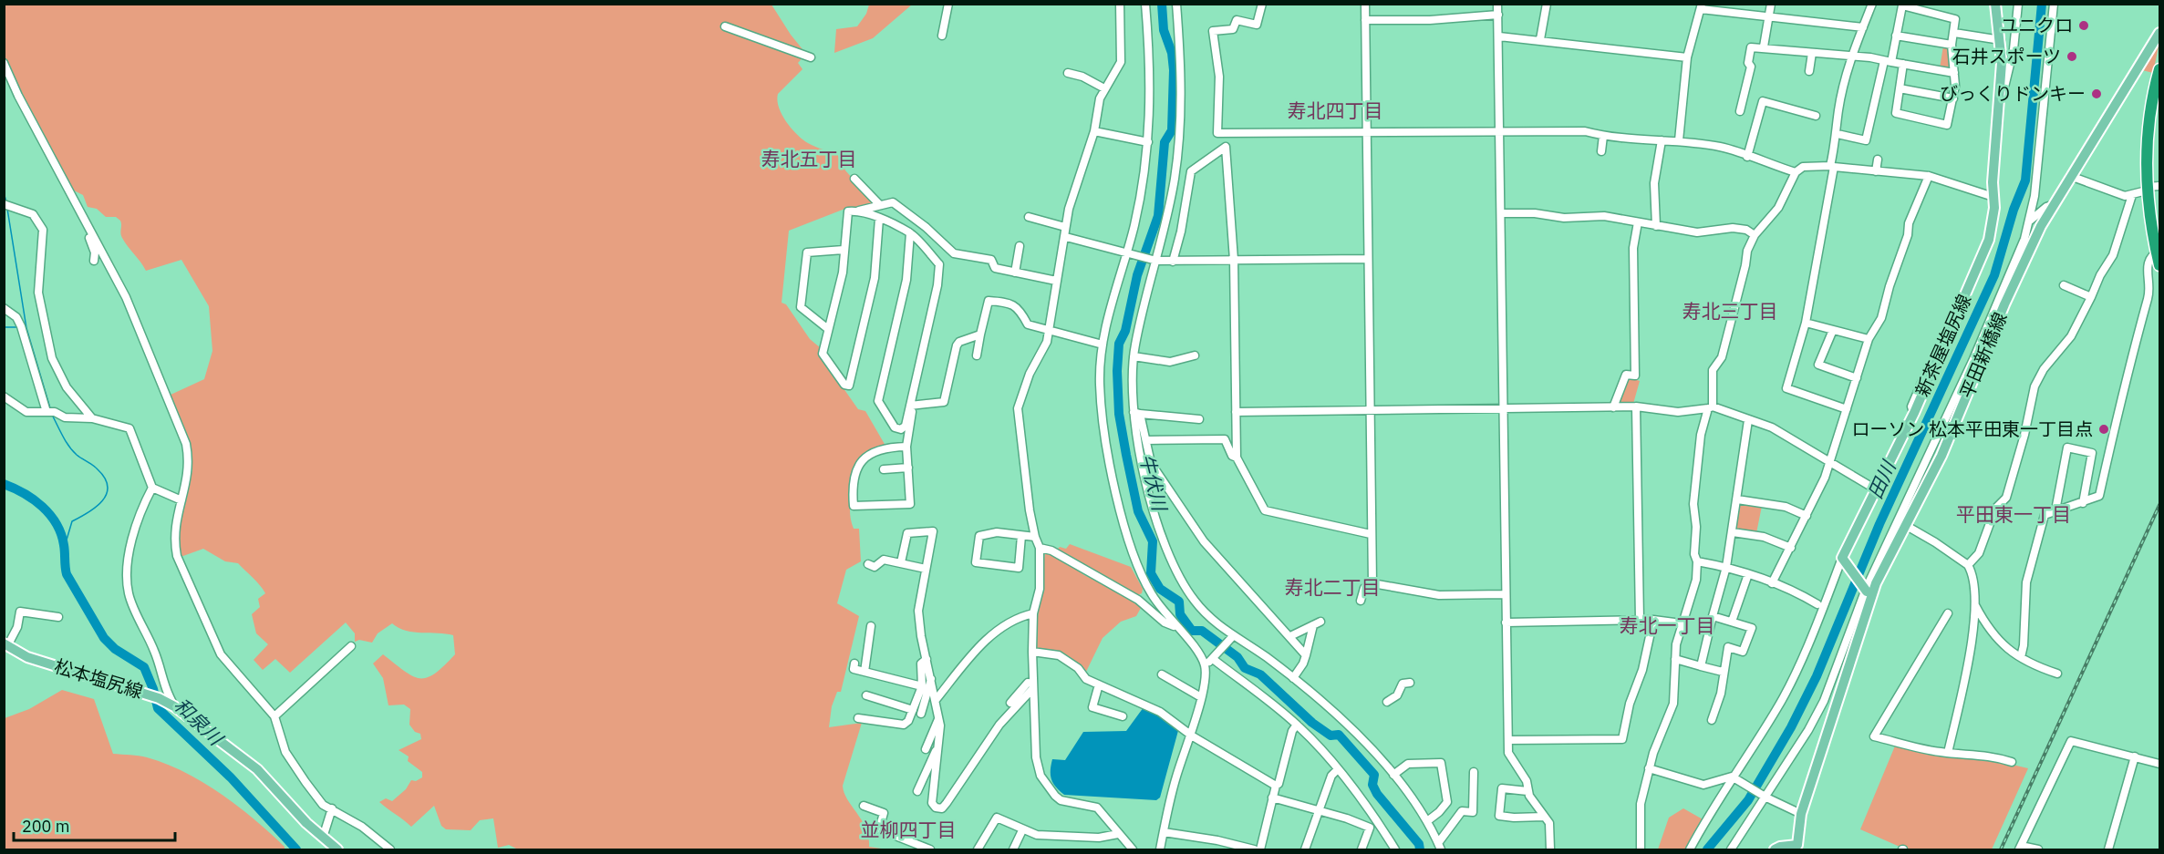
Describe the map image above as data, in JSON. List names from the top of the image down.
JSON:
{
  "streets": {
    "main road": ["新茶屋塩尻線", "平田新橋線", "松本塩尻線"]
  },
  "districts": [
    "寿北四丁目",
    "寿北五丁目",
    "寿北三丁目",
    "平田東一丁目",
    "寿北二丁目",
    "寿北一丁目",
    "並柳四丁目"
  ],
  "water": ["田川", "牛伏川", "和泉川"],
  "places": [
    "ユニクロ",
    "石井スポーツ",
    "びっくりドンキー",
    "ローソン 松本平田東一丁目点"
  ],
  "scale_bar": "200 m"
}
